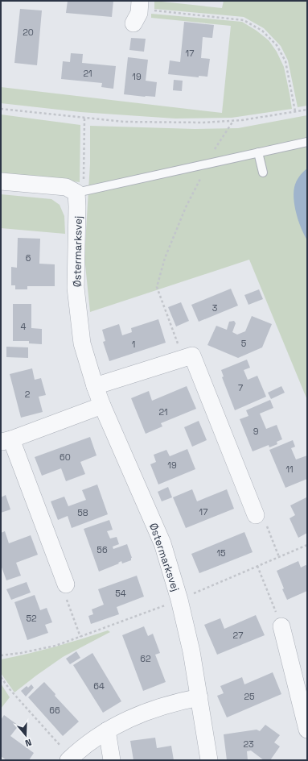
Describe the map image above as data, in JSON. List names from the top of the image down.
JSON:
{
  "streets": {
    "street": ["Østermarksvej"]
  },
  "house_numbers": [
    "20",
    "17",
    "21",
    "19",
    "6",
    "3",
    "4",
    "5",
    "1",
    "7",
    "2",
    "21",
    "9",
    "60",
    "19",
    "11",
    "17",
    "58",
    "56",
    "15",
    "54",
    "52",
    "27",
    "62",
    "64",
    "25",
    "66",
    "23"
  ],
  "north": "bottom"
}
